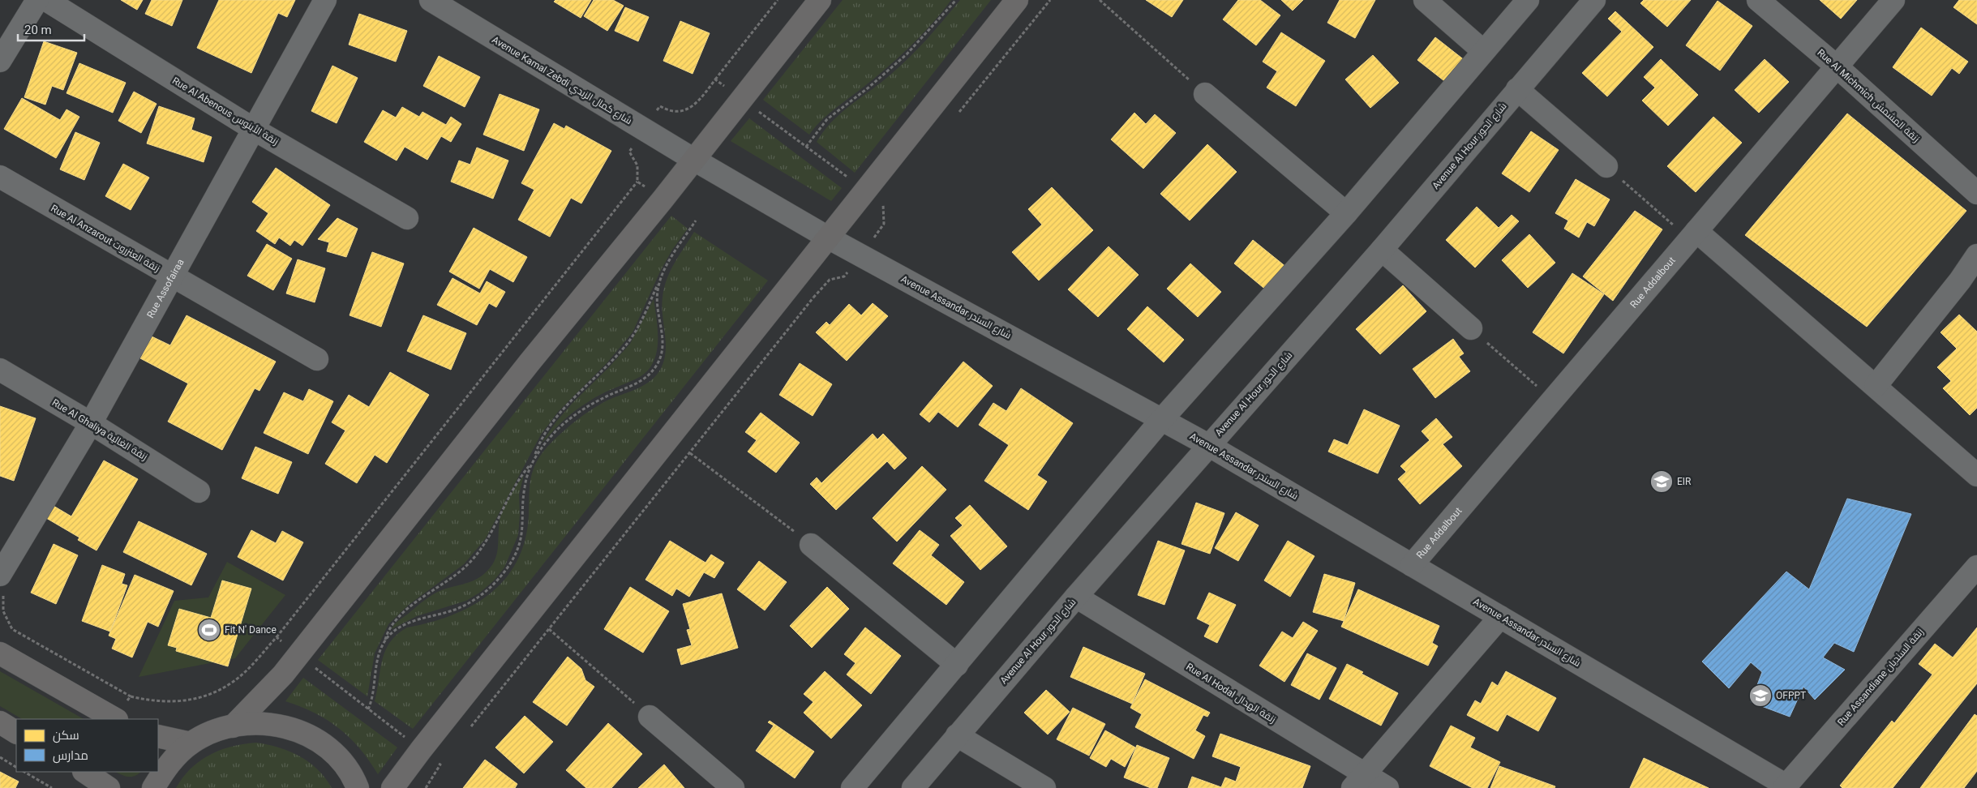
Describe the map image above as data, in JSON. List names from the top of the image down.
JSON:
{
  "streets": {
    "street": [
      "Avenue Kamal Zebdi شارع كمال الزبدي",
      "Rue Al Michmich زنقة المشمش",
      "Rue Al Abenous زنقة الأبنوس",
      "Avenue Al Hour شارع الحور",
      "Rue Al Anzarout زنقة العنزروت",
      "Rue Addalbout",
      "Rue Assofairaa",
      "Avenue Assandar شارع السندر",
      "Rue Al Ghaliya زنقة الغالية",
      "Rue Assandiane زنقة السنديان",
      "Rue Al Hodal زنقة الهدال"
    ]
  },
  "crossings": [
    ["Avenue Kamal Zebdi شارع كمال الزبدي", "Avenue Assandar شارع السندر"],
    ["Rue Al Michmich زنقة المشمش", "Rue Addalbout"],
    ["Rue Al Abenous زنقة الأبنوس", "Rue Assofairaa"],
    ["Avenue Al Hour شارع الحور", "Avenue Assandar شارع السندر"],
    ["Avenue Al Hour شارع الحور", "Rue Al Hodal زنقة الهدال"],
    ["Rue Al Anzarout زنقة العنزروت", "Rue Assofairaa"],
    ["Rue Addalbout", "Avenue Assandar شارع السندر"],
    ["Rue Assofairaa", "Rue Al Ghaliya زنقة الغالية"],
    ["Avenue Assandar شارع السندر", "Rue Assandiane زنقة السنديان"]
  ],
  "places": {
    "school or university": ["EIR", "OFPPT"],
    "sports": ["Fit N' Dance"]
  },
  "legend": ["سكن", "مدارس"],
  "scale_bar": "20 m"
}
